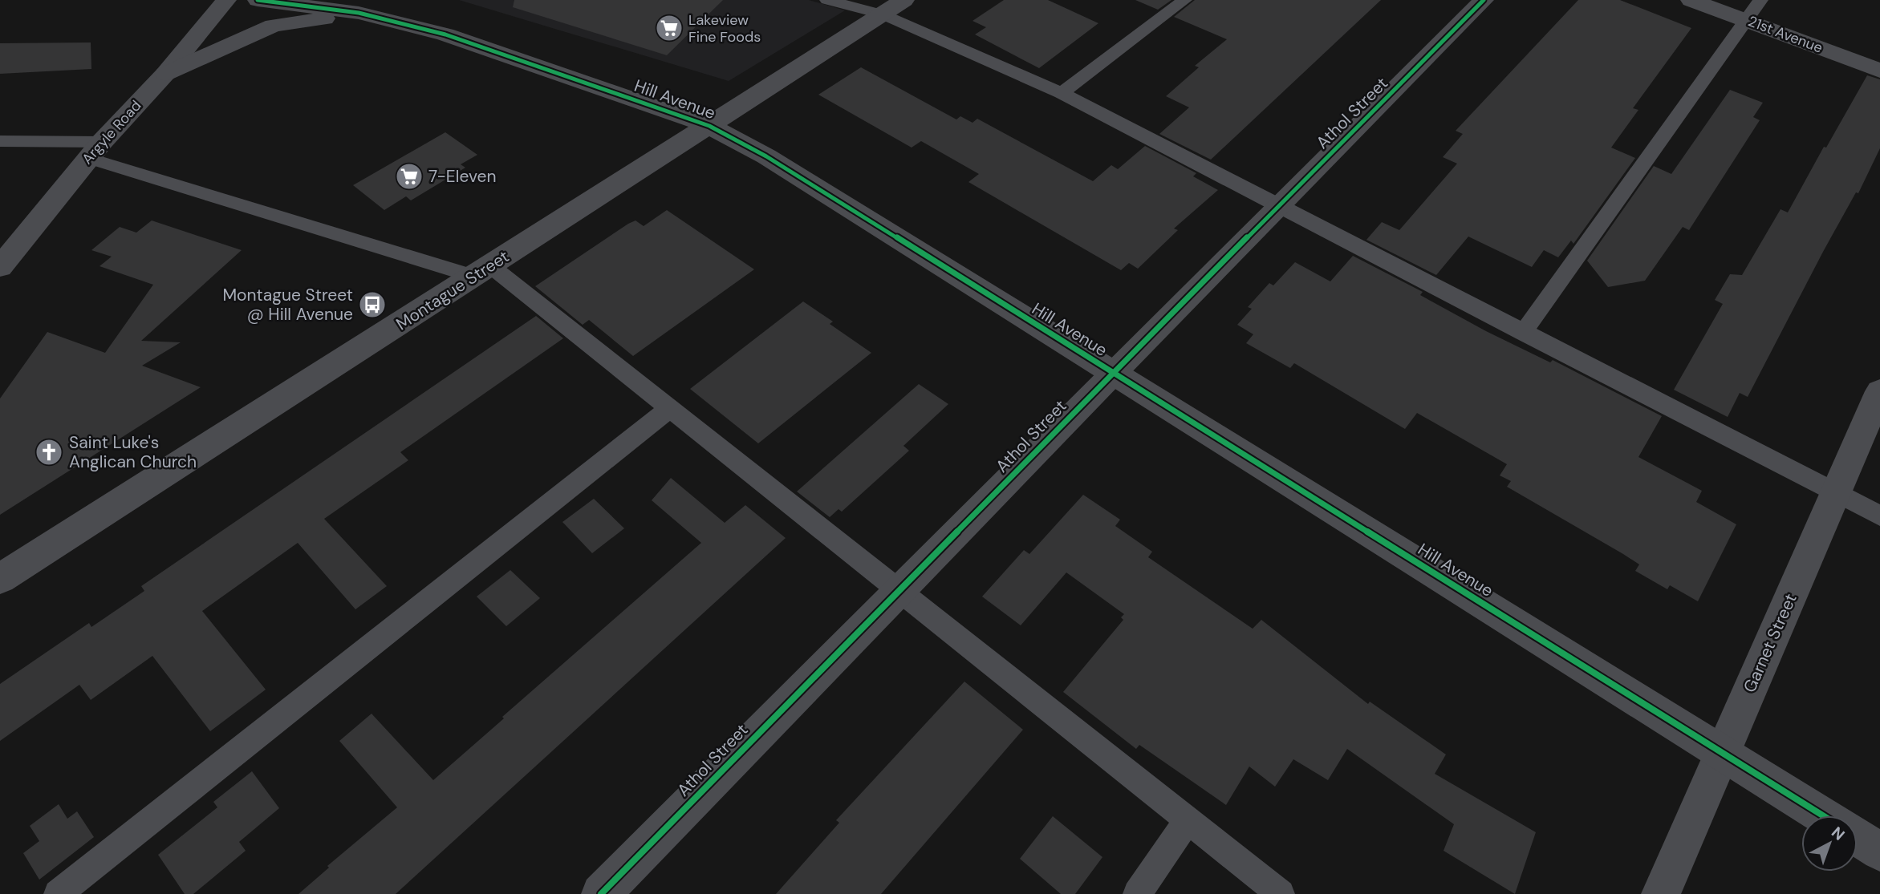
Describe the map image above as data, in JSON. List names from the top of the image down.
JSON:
{
  "streets": {
    "street": [
      "21st Avenue",
      "Hill Avenue",
      "Athol Street",
      "Argyle Road",
      "Montague Street",
      "Garnet Street"
    ]
  },
  "crossings": [
    ["Hill Avenue", "Athol Street"],
    ["Hill Avenue", "Montague Street"],
    ["Hill Avenue", "Garnet Street"]
  ],
  "places": {
    "supermarket": ["Lakeview Fine Foods", "7-Eleven"],
    "bus stop": ["Montague Street @ Hill Avenue"],
    "church": ["Saint Luke's Anglican Church"]
  },
  "north": "top right"
}
